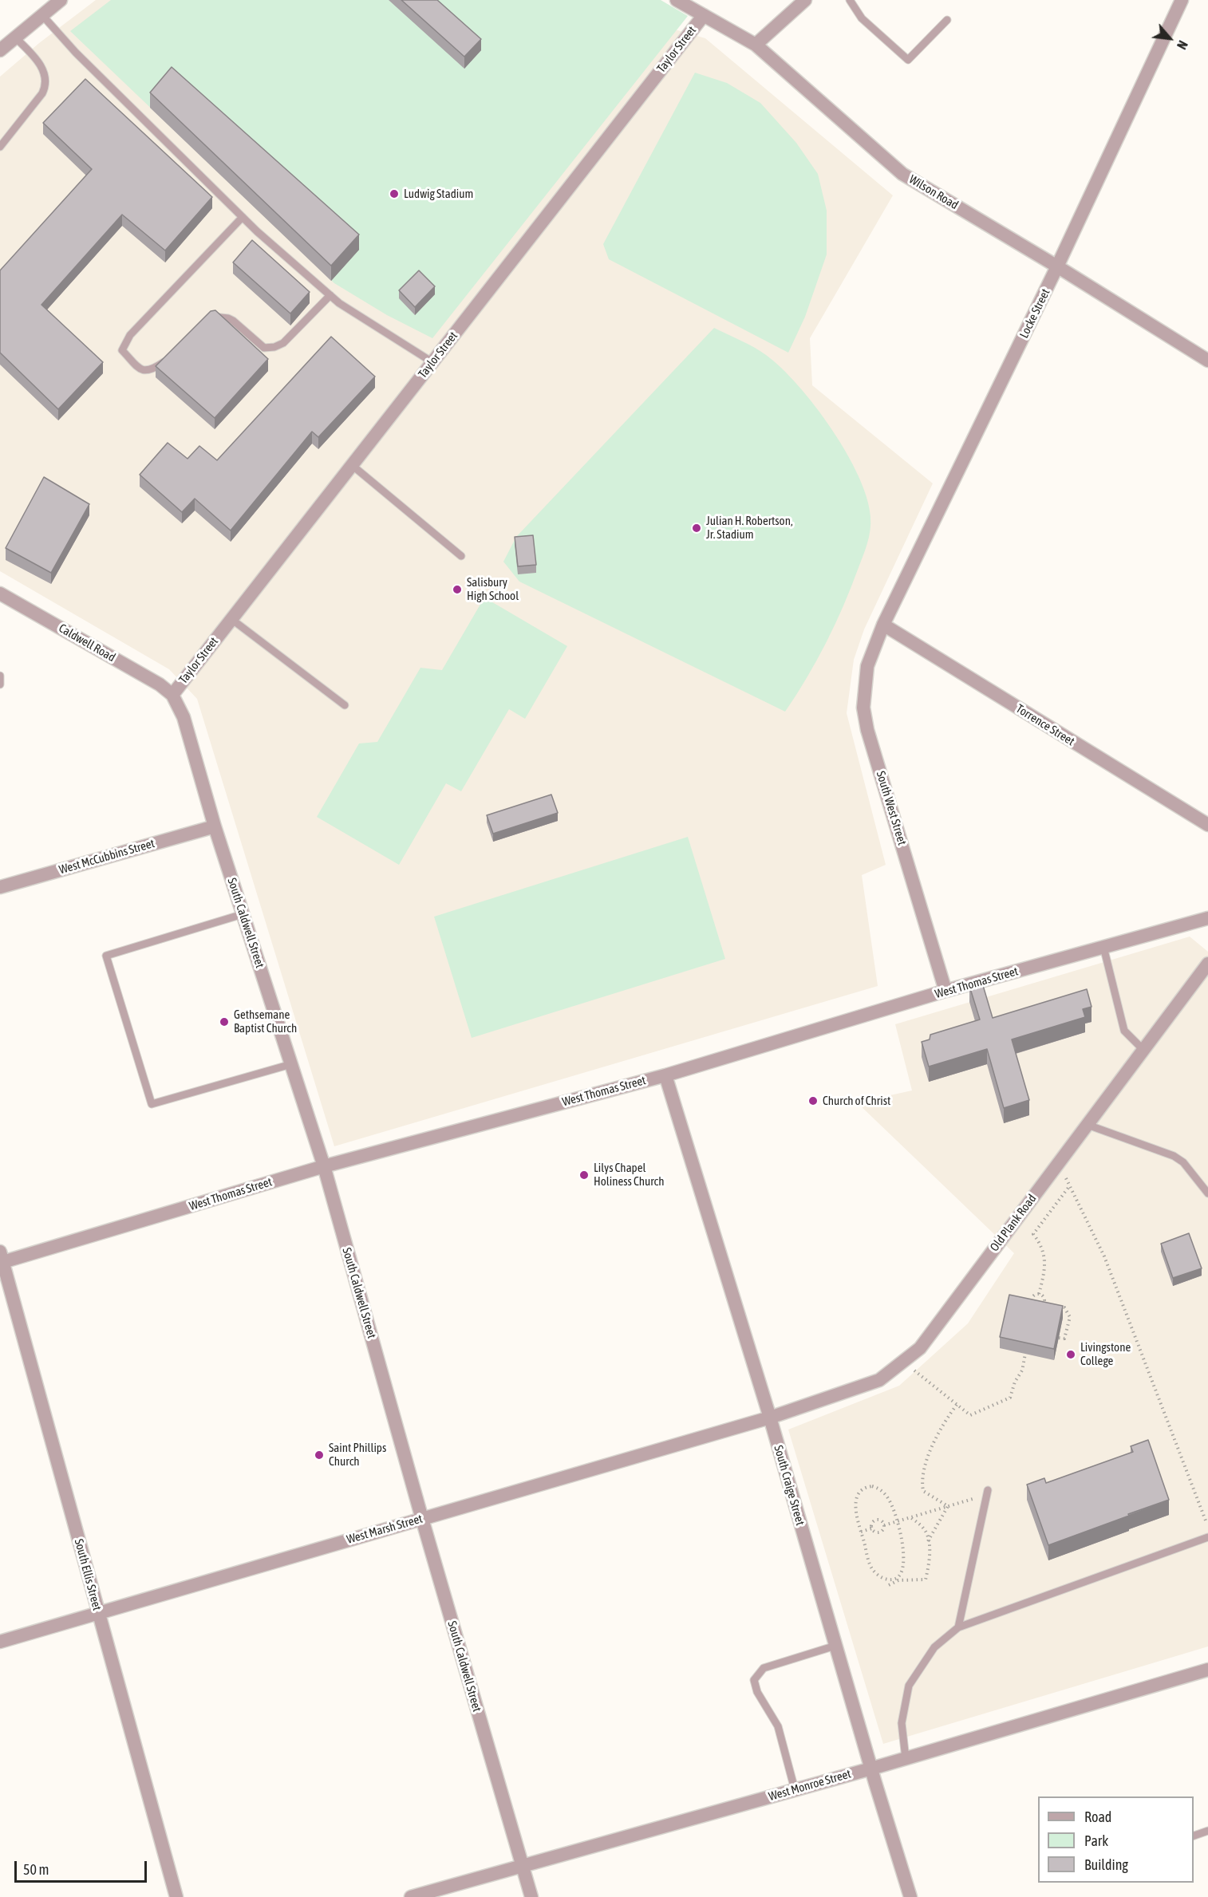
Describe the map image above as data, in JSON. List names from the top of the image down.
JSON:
{
  "streets": {
    "street": [
      "Taylor Street",
      "Wilson Road",
      "Locke Street",
      "Caldwell Road",
      "Torrence Street",
      "South West Street",
      "West McCubbins Street",
      "South Caldwell Street",
      "West Thomas Street",
      "Old Plank Road",
      "South Craige Street",
      "West Marsh Street",
      "South Ellis Street",
      "West Monroe Street"
    ]
  },
  "crossings": [
    ["Taylor Street", "Wilson Road"],
    ["Taylor Street", "Caldwell Road"],
    ["Taylor Street", "South Caldwell Street"],
    ["Wilson Road", "Locke Street"],
    ["Locke Street", "Torrence Street"],
    ["Locke Street", "South West Street"],
    ["Caldwell Road", "South Caldwell Street"],
    ["Torrence Street", "South West Street"],
    ["South West Street", "West Thomas Street"],
    ["West McCubbins Street", "South Caldwell Street"],
    ["South Caldwell Street", "West Thomas Street"],
    ["South Caldwell Street", "West Marsh Street"],
    ["South Caldwell Street", "West Monroe Street"],
    ["West Thomas Street", "South Craige Street"],
    ["West Thomas Street", "South Ellis Street"],
    ["Old Plank Road", "South Craige Street"],
    ["Old Plank Road", "West Marsh Street"],
    ["South Craige Street", "West Marsh Street"],
    ["South Craige Street", "West Monroe Street"],
    ["West Marsh Street", "South Ellis Street"]
  ],
  "places": [
    "Ludwig Stadium",
    "Julian H. Robertson, Jr. Stadium",
    "Salisbury High School",
    "Gethsemane Baptist Church",
    "Church of Christ",
    "Lilys Chapel Holiness Church",
    "Livingstone College",
    "Saint Phillips Church"
  ],
  "legend": ["Road", "Park", "Building"],
  "scale_bar": "50 m",
  "north": "bottom right"
}
